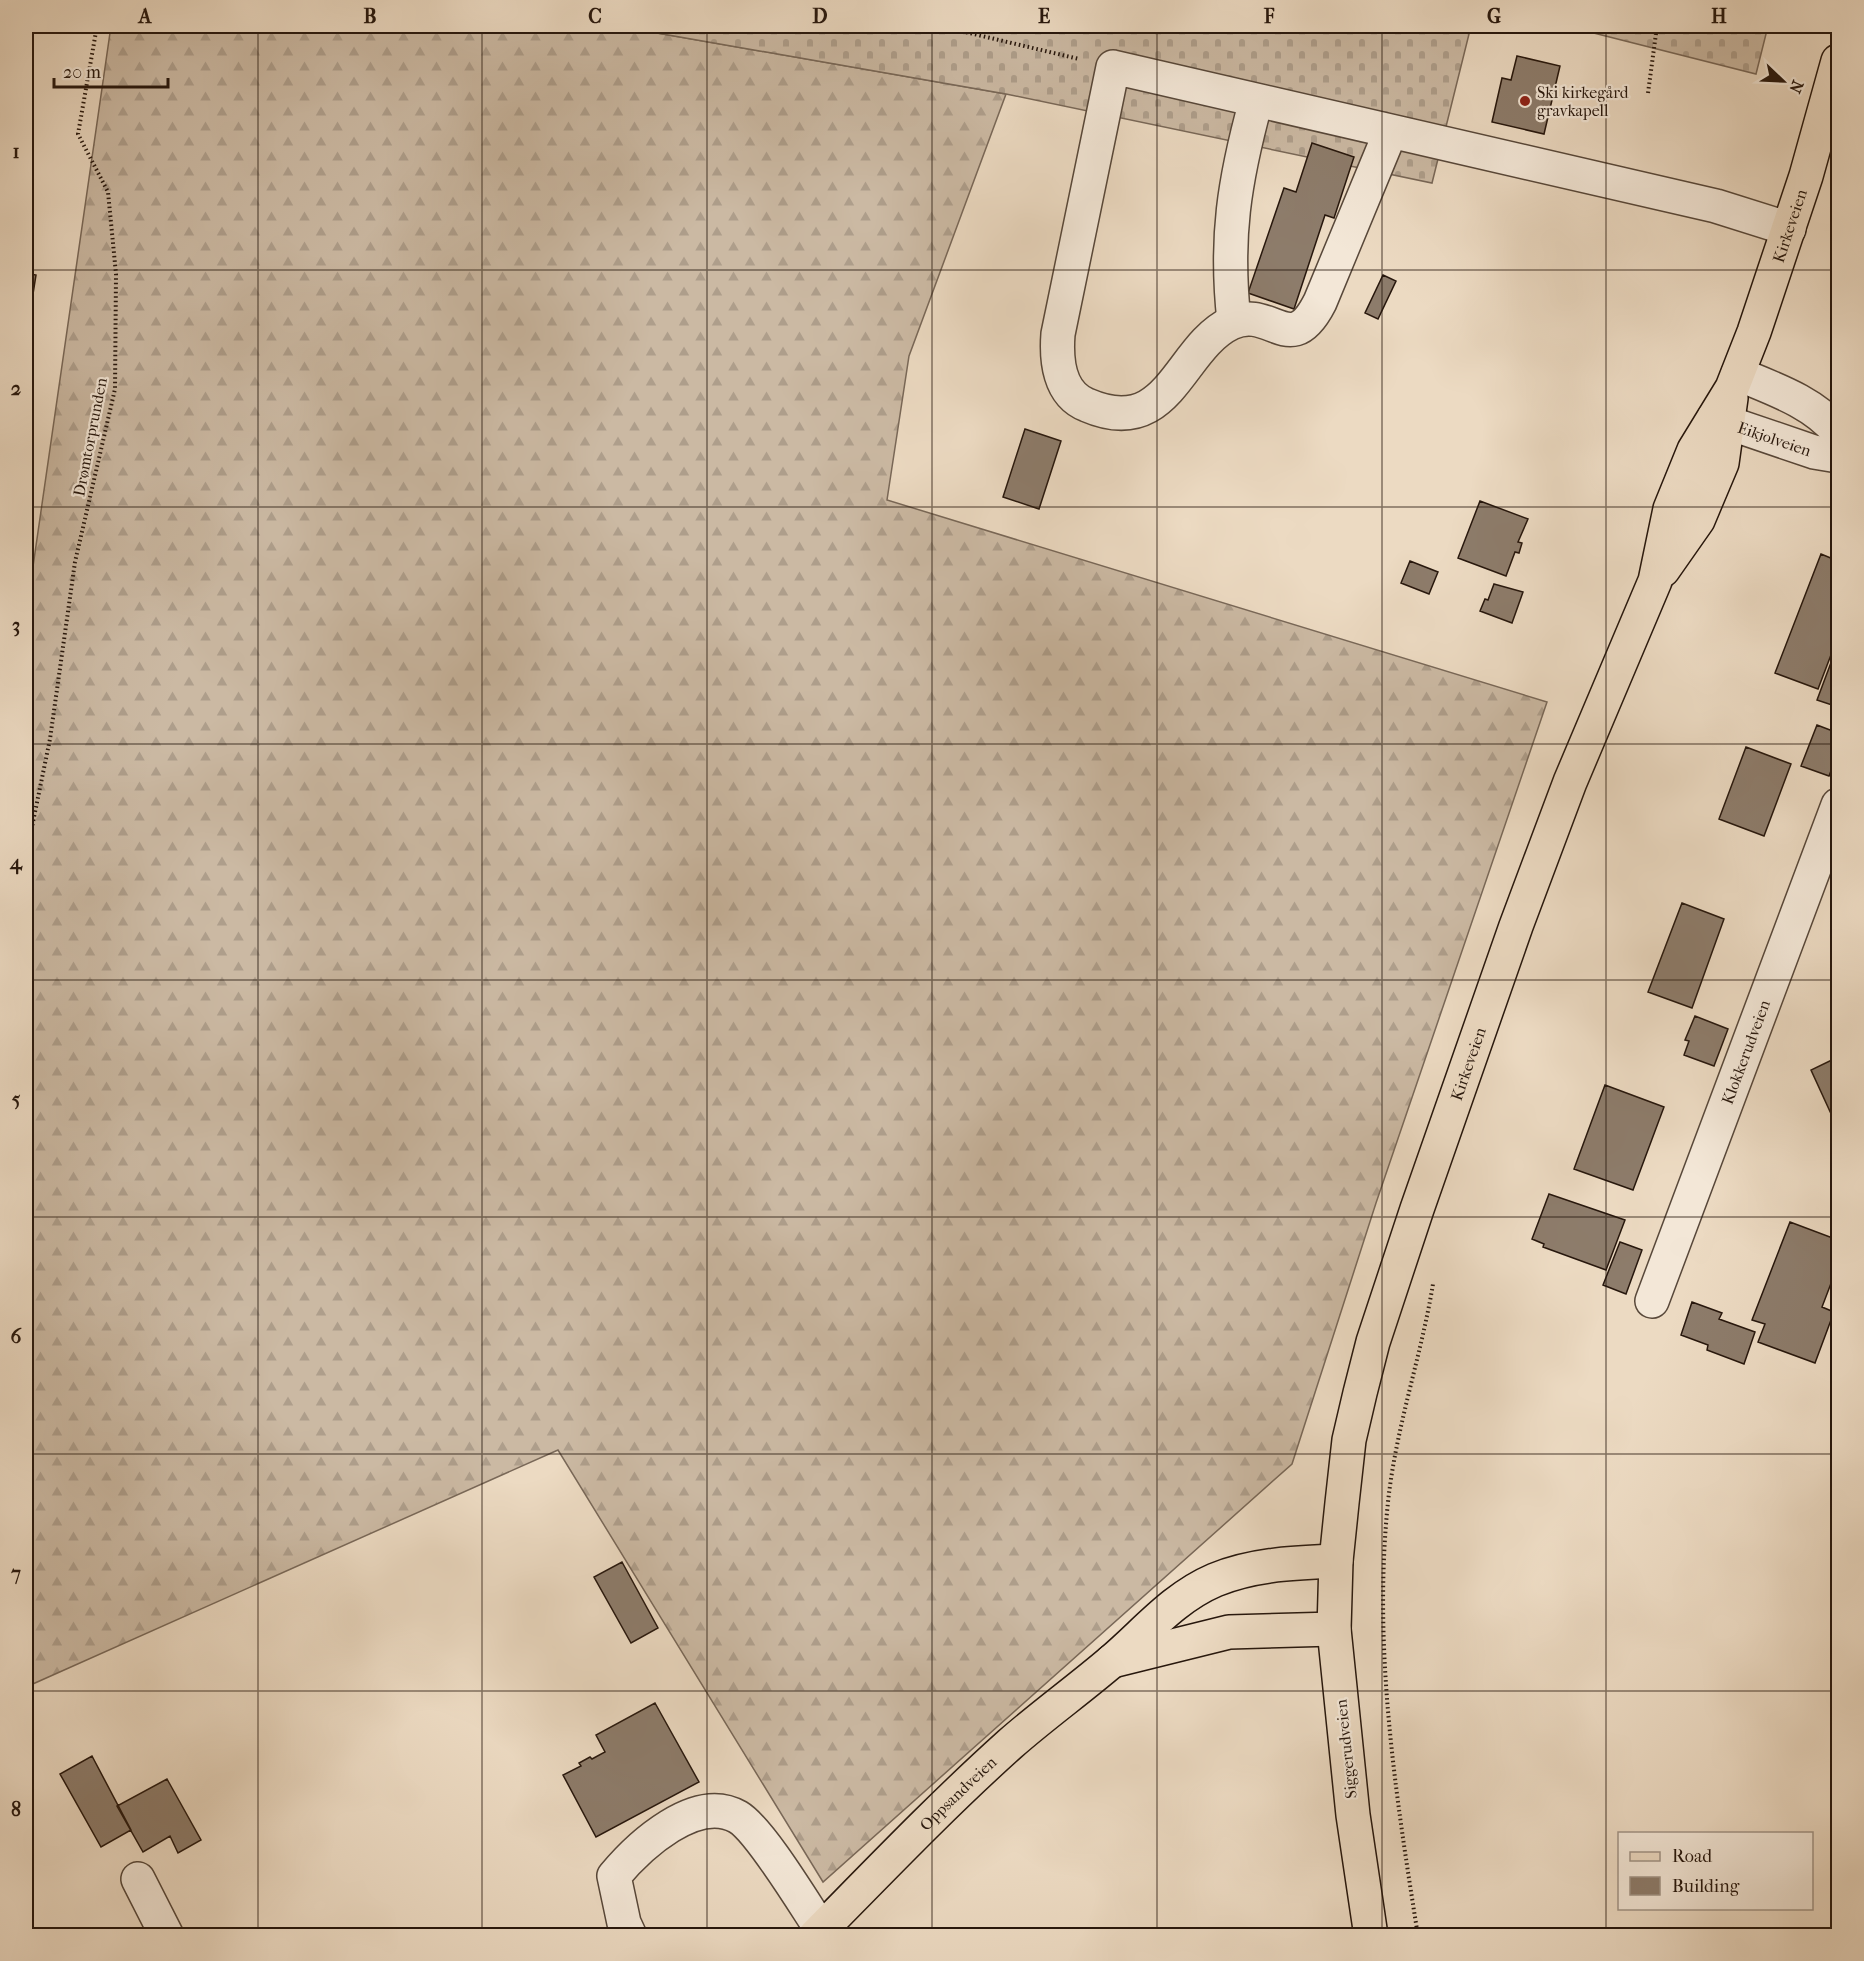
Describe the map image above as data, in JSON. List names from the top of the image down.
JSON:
{
  "streets": {
    "main road": ["Kirkeveien", "Siggerudveien", "Oppsandveien"],
    "street": ["Eikjolveien", "Klokkerudveien"],
    "path": ["Drømtorprunden"]
  },
  "crossings": [
    ["Kirkeveien", "Eikjolveien"],
    ["Kirkeveien", "Siggerudveien"],
    ["Kirkeveien", "Oppsandveien"],
    ["Siggerudveien", "Oppsandveien"]
  ],
  "places": ["Ski kirkegård gravkapell"],
  "legend": ["Road", "Building"],
  "scale_bar": "20 m",
  "north": "bottom right",
  "grid": {
    "columns": [
      "A",
      "B",
      "C",
      "D",
      "E",
      "F",
      "G",
      "H"
    ],
    "rows": [
      "1",
      "2",
      "3",
      "4",
      "5",
      "6",
      "7",
      "8"
    ]
  }
}
